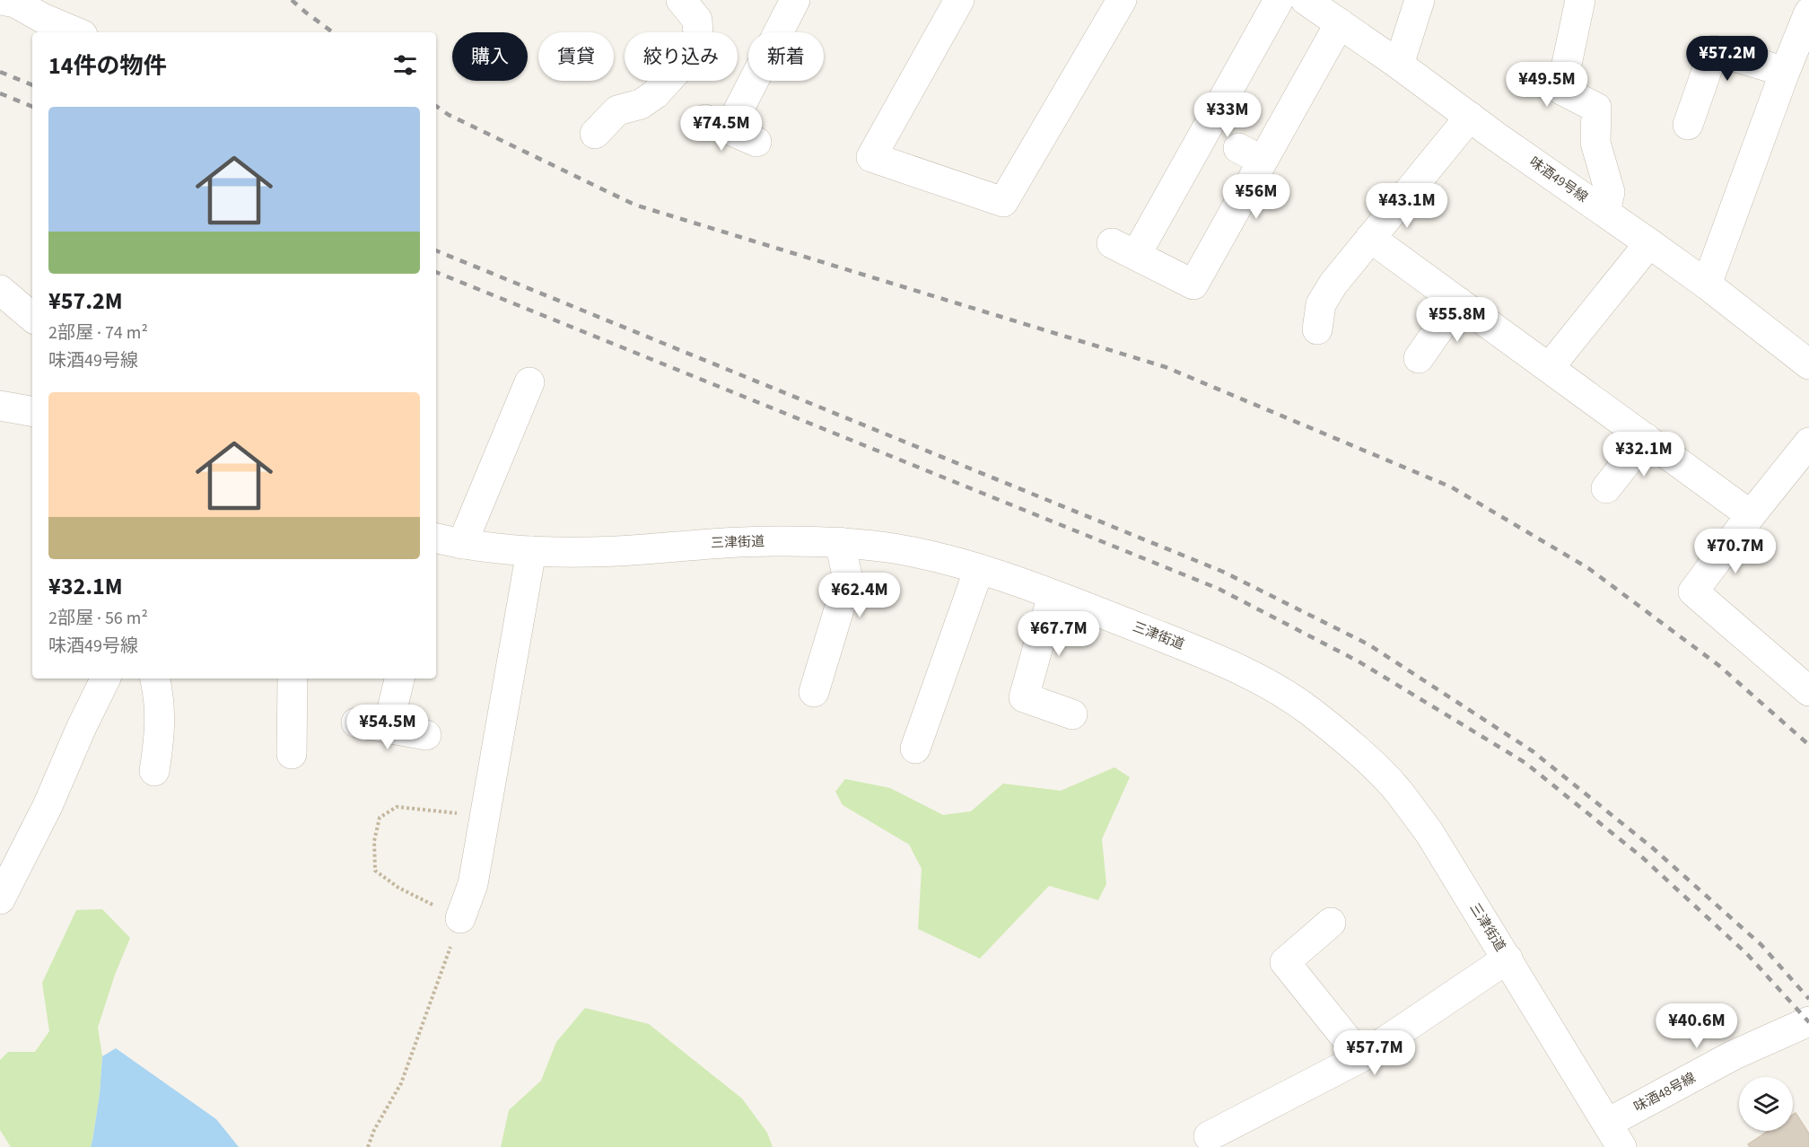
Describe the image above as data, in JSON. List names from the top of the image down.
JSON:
{
  "streets": {
    "street": ["味酒49号線", "三津街道", "味酒48号線"]
  },
  "crossings": [
    ["三津街道", "味酒48号線"]
  ],
  "page": {
    "chip": [
      "購入",
      "賃貸",
      "絞り込み",
      "新着"
    ],
    "heading": "14件の物件",
    "price": [
      "¥57.2M",
      "¥49.5M",
      "¥33M",
      "¥74.5M",
      "¥56M",
      "¥43.1M",
      "¥55.8M",
      "¥32.1M",
      "¥70.7M",
      "¥62.4M",
      "¥67.7M",
      "¥54.5M",
      "¥40.6M",
      "¥57.7M"
    ],
    "list": [
      {
        "name": "¥57.2M",
        "note": "2部屋 · 74 m² · 味酒49号線"
      },
      {
        "name": "¥32.1M",
        "note": "2部屋 · 56 m² · 味酒49号線"
      }
    ]
  }
}
